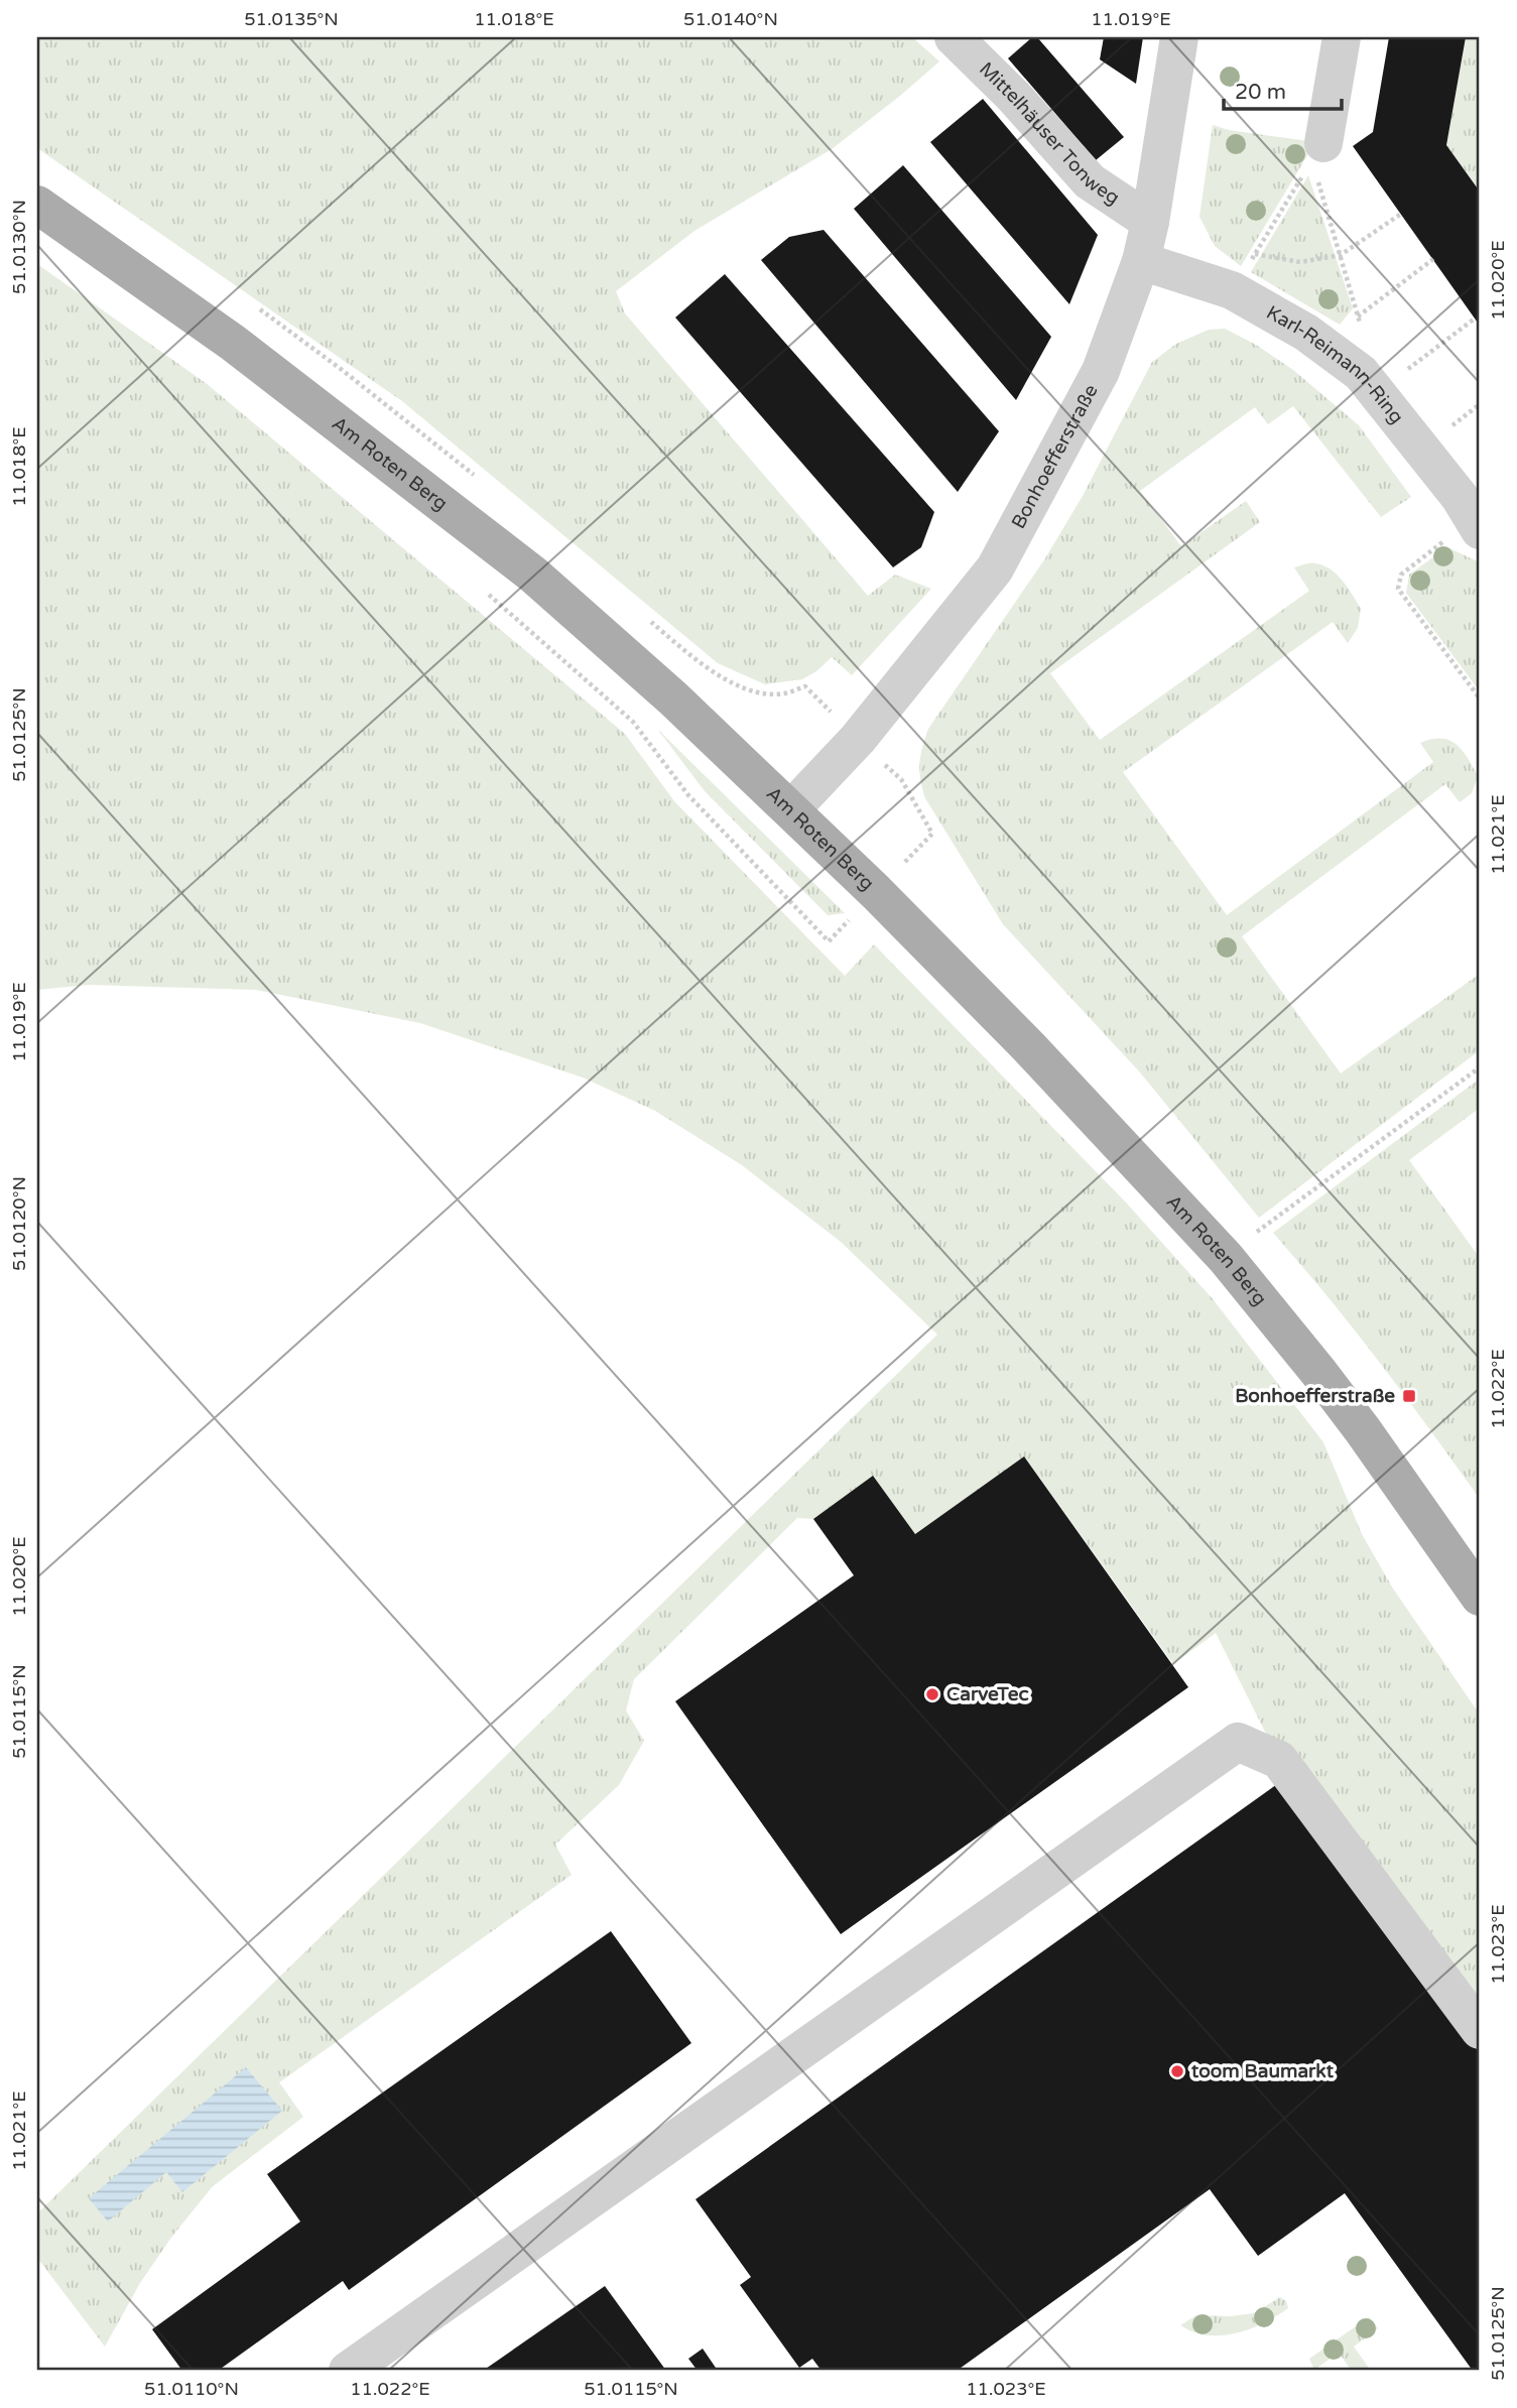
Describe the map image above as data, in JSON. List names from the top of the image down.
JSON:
{
  "streets": {
    "main road": ["Am Roten Berg"],
    "street": ["Mittelhäuser Tonweg", "Karl-Reimann-Ring", "Bonhoefferstraße"]
  },
  "crossings": [
    ["Mittelhäuser Tonweg", "Bonhoefferstraße"],
    ["Karl-Reimann-Ring", "Bonhoefferstraße"],
    ["Bonhoefferstraße", "Am Roten Berg"]
  ],
  "places": {
    "transit": ["Bonhoefferstraße"],
    "other": ["CarveTec", "toom Baumarkt"]
  },
  "scale_bar": "20 m",
  "coordinates": [
    "51.0135°N",
    "11.018°E",
    "51.0140°N",
    "11.019°E",
    "51.0130°N",
    "11.020°E",
    "51.0125°N",
    "11.021°E",
    "51.0120°N",
    "11.022°E",
    "51.0115°N",
    "11.023°E",
    "51.0110°N"
  ]
}
